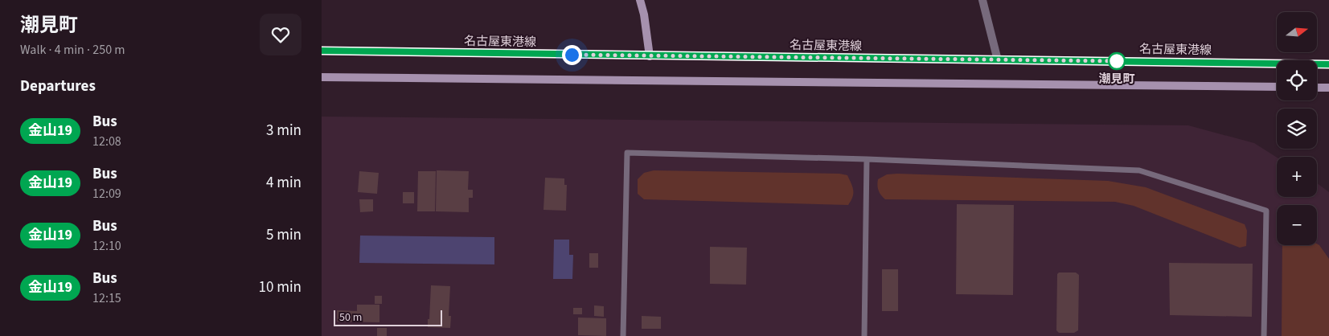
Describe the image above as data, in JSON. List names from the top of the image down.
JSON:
{
  "streets": {
    "main road": ["名古屋東港線"]
  },
  "places": ["潮見町"],
  "lines": ["bus line 金山19"],
  "scale_bar": "50 m",
  "north": "right",
  "page": {
    "heading": [
      ["潮見町", "Walk · 4 min · 250 m"],
      "Departures"
    ],
    "map_buttons": ["+", "−"],
    "list": [
      {
        "mark": "金山19",
        "name": "Bus",
        "note": "12:08",
        "value": "3 min"
      },
      {
        "mark": "金山19",
        "name": "Bus",
        "note": "12:09",
        "value": "4 min"
      },
      {
        "mark": "金山19",
        "name": "Bus",
        "note": "12:10",
        "value": "5 min"
      },
      {
        "mark": "金山19",
        "name": "Bus",
        "note": "12:15",
        "value": "10 min"
      }
    ],
    "scale": "50 m"
  }
}
